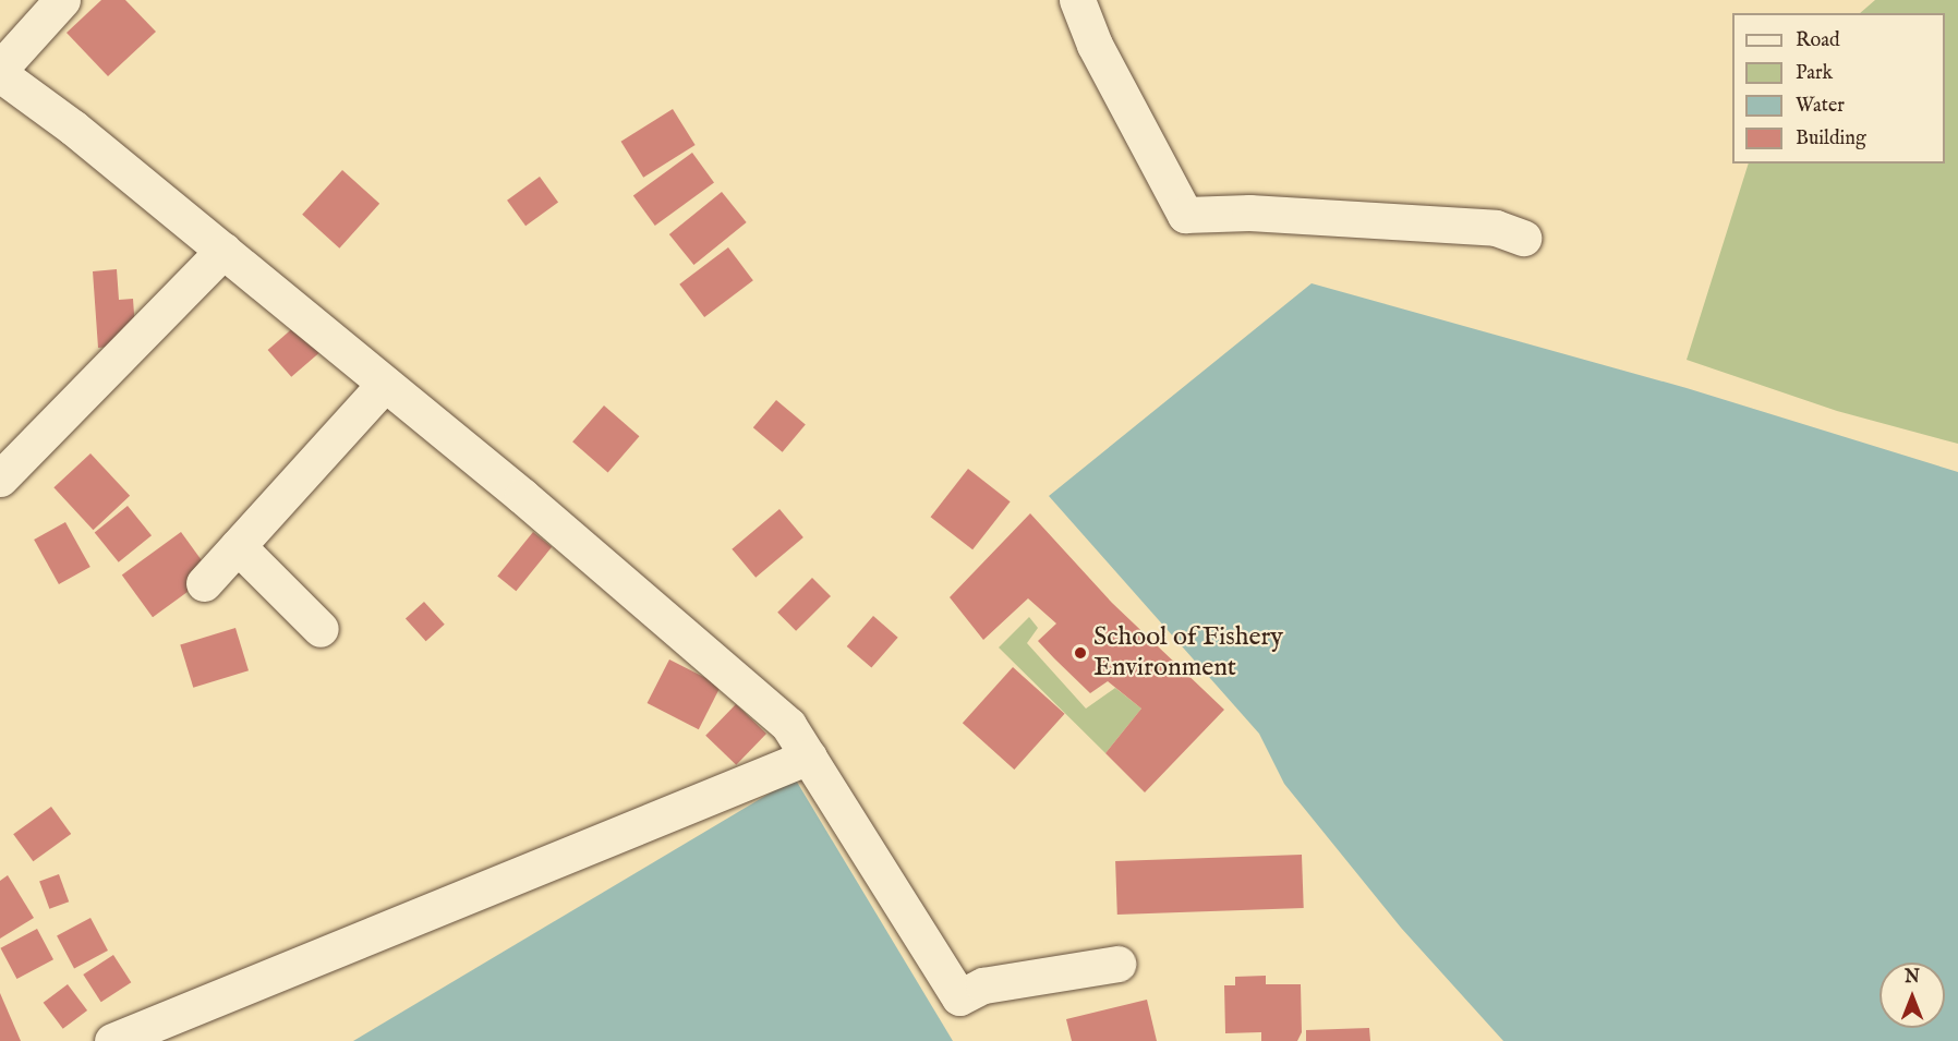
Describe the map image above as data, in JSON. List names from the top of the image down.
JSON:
{
  "places": ["School of Fishery Environment"],
  "legend": [
    "Road",
    "Park",
    "Water",
    "Building"
  ],
  "north": "top"
}
